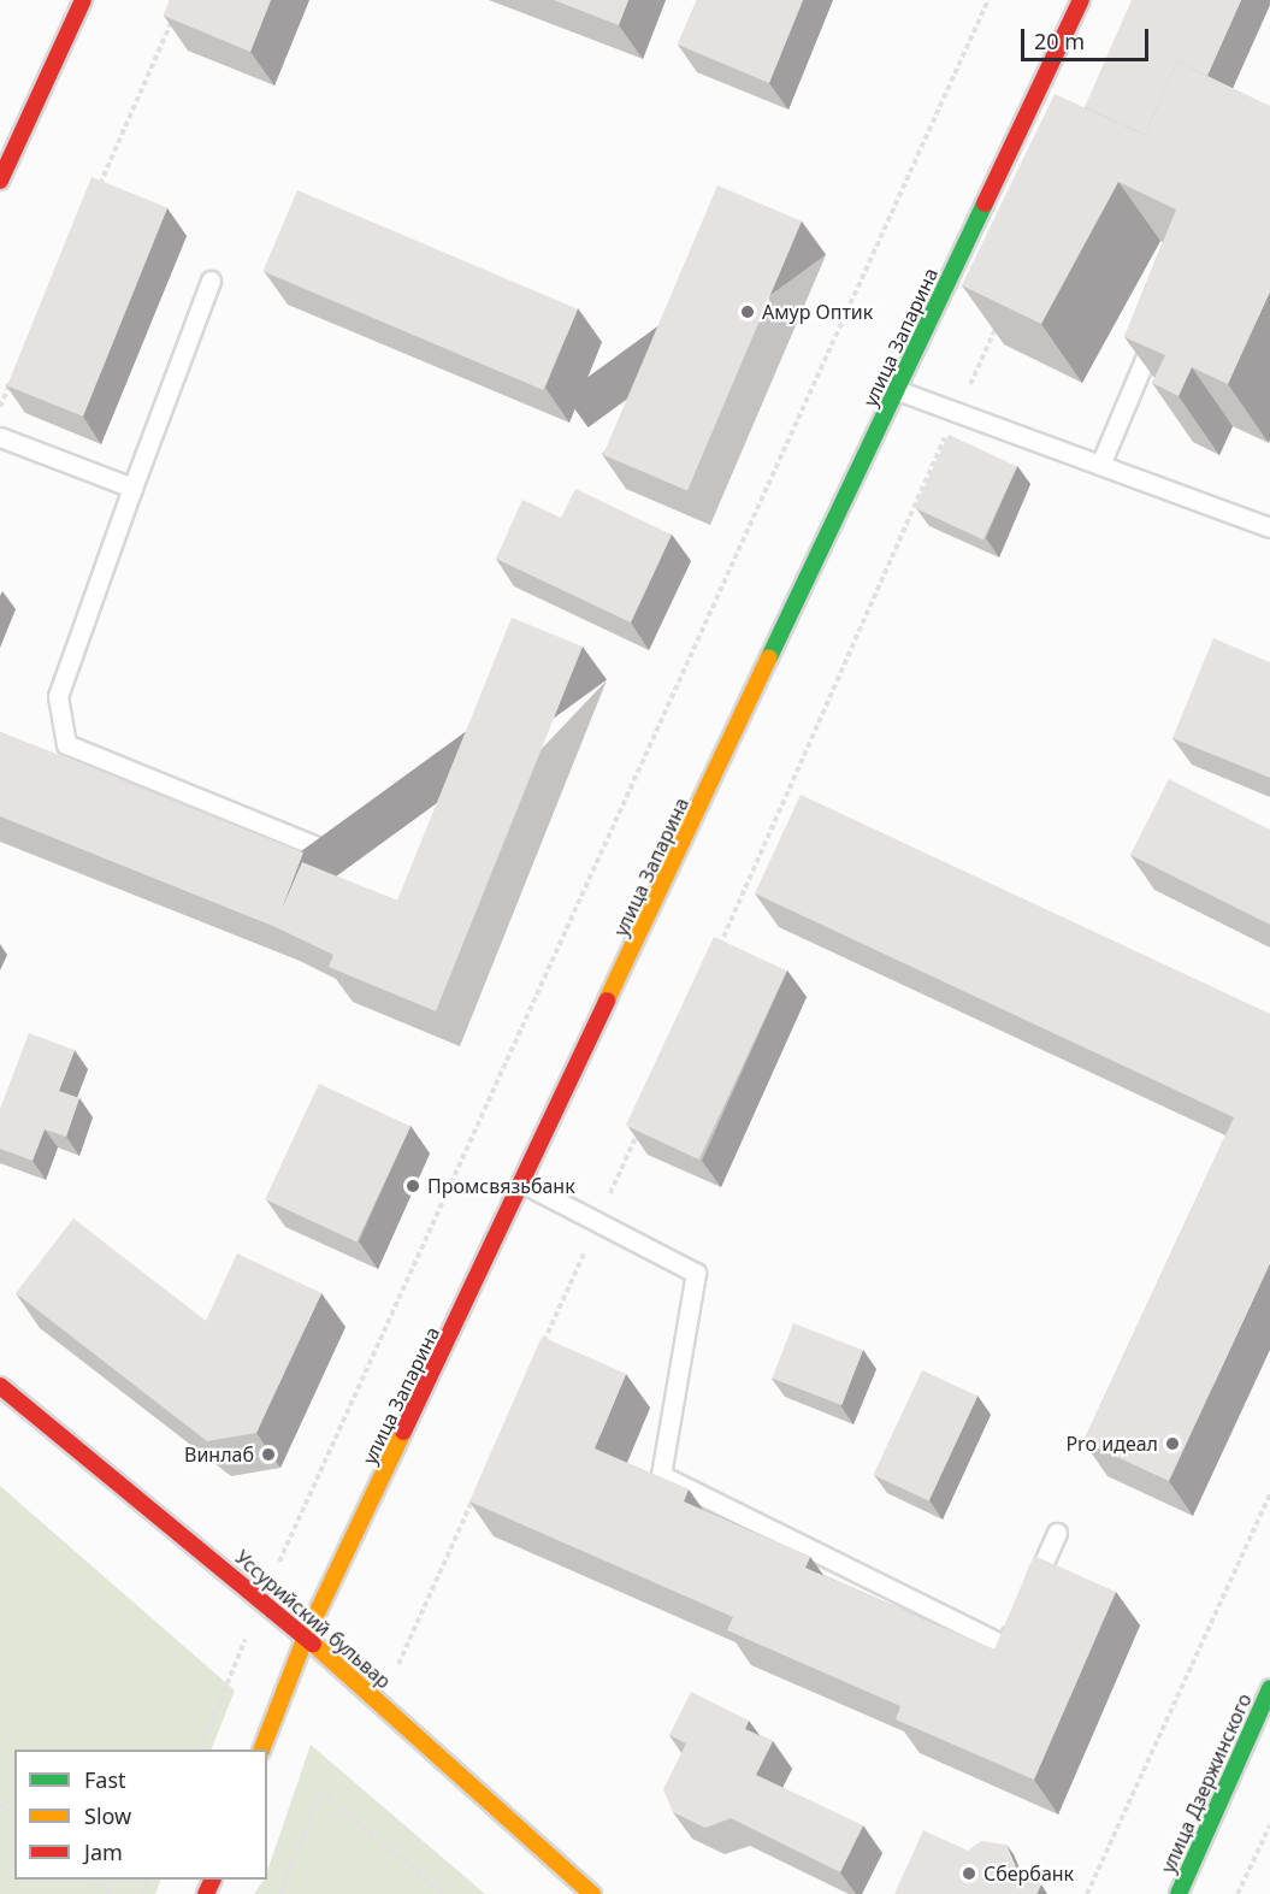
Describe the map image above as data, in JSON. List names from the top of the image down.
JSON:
{
  "streets": {
    "main road": ["улица Запарина", "Уссурийский бульвар", "улица Дзержинского"]
  },
  "crossings": [
    ["улица Запарина", "Уссурийский бульвар"]
  ],
  "places": [
    "Амур Оптик",
    "Промсвязьбанк",
    "Pro идеал",
    "Винлаб",
    "Сбербанк"
  ],
  "legend": ["Fast", "Slow", "Jam"],
  "scale_bar": "20 m"
}
